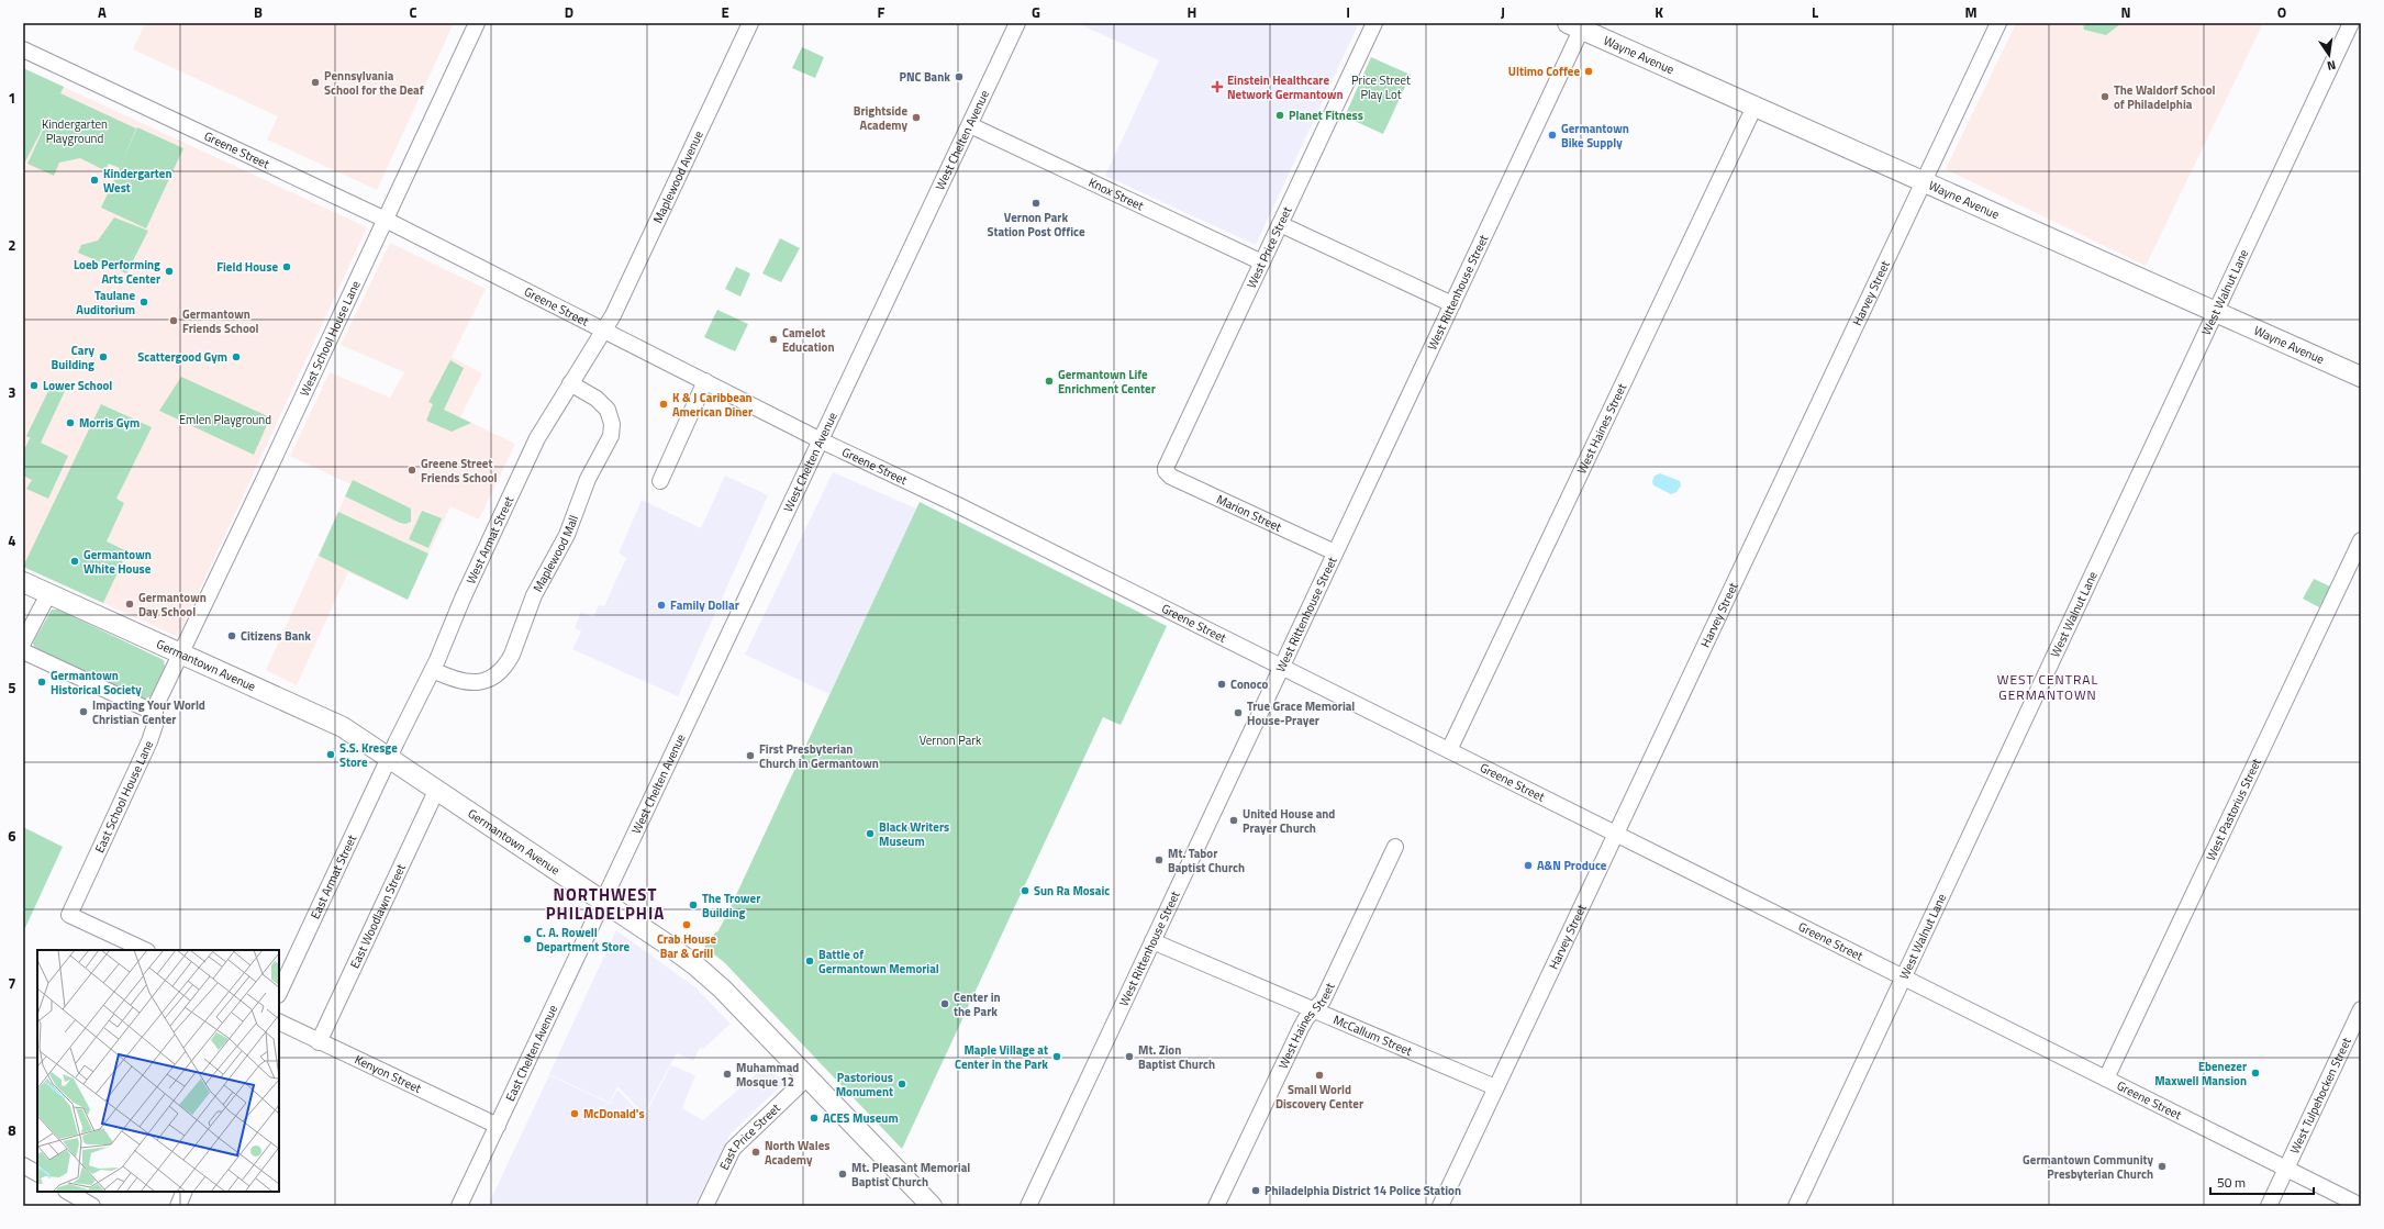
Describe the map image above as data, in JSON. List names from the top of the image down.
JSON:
{
  "streets": {
    "main road": ["Wayne Avenue", "Germantown Avenue"],
    "street": [
      "West Chelten Avenue",
      "Greene Street",
      "Maplewood Avenue",
      "Knox Street",
      "West Price Street",
      "West Rittenhouse Street",
      "Harvey Street",
      "West Walnut Lane",
      "West School House Lane",
      "West Haines Street",
      "Marion Street",
      "West Armat Street",
      "Maplewood Mall",
      "East School House Lane",
      "West Pastorius Street",
      "East Armat Street",
      "East Woodlawn Street",
      "McCallum Street",
      "East Chelten Avenue",
      "Kenyon Street",
      "West Tulpehocken Street",
      "East Price Street"
    ]
  },
  "crossings": [
    ["Wayne Avenue", "West Rittenhouse Street"],
    ["Wayne Avenue", "Harvey Street"],
    ["Wayne Avenue", "West Walnut Lane"],
    ["Wayne Avenue", "West Haines Street"],
    ["West Chelten Avenue", "Greene Street"],
    ["West Chelten Avenue", "Knox Street"],
    ["West Chelten Avenue", "Germantown Avenue"],
    ["West Chelten Avenue", "East Chelten Avenue"],
    ["Greene Street", "Maplewood Avenue"],
    ["Greene Street", "West Rittenhouse Street"],
    ["Greene Street", "Harvey Street"],
    ["Greene Street", "West Walnut Lane"],
    ["Greene Street", "West School House Lane"],
    ["Greene Street", "West Haines Street"],
    ["Greene Street", "West Armat Street"],
    ["Greene Street", "West Pastorius Street"],
    ["Greene Street", "West Tulpehocken Street"],
    ["Maplewood Avenue", "West Armat Street"],
    ["Knox Street", "West Price Street"],
    ["West Price Street", "Marion Street"],
    ["West Rittenhouse Street", "Marion Street"],
    ["West Rittenhouse Street", "McCallum Street"],
    ["Harvey Street", "McCallum Street"],
    ["West School House Lane", "Germantown Avenue"],
    ["West School House Lane", "East School House Lane"],
    ["West Haines Street", "McCallum Street"],
    ["West Armat Street", "Maplewood Mall"],
    ["West Armat Street", "Germantown Avenue"],
    ["West Armat Street", "East Armat Street"],
    ["Germantown Avenue", "East School House Lane"],
    ["Germantown Avenue", "East Armat Street"],
    ["Germantown Avenue", "East Woodlawn Street"],
    ["Germantown Avenue", "East Chelten Avenue"],
    ["Germantown Avenue", "East Price Street"],
    ["East Woodlawn Street", "Kenyon Street"],
    ["East Chelten Avenue", "Kenyon Street"]
  ],
  "districts": ["WEST CENTRAL GERMANTOWN", "NORTHWEST PHILADELPHIA"],
  "parks": [
    "Price Street Play Lot",
    "Kindergarten Playground",
    "Emlen Playground",
    "Vernon Park"
  ],
  "places": {
    "other": [
      "Ultimo Coffee",
      "PNC Bank",
      "Pennsylvania School for the Deaf",
      "The Waldorf School of Philadelphia",
      "Planet Fitness",
      "Brightside Academy",
      "Germantown Bike Supply",
      "Kindergarten West",
      "Vernon Park Station Post Office",
      "Field House",
      "Loeb Performing Arts Center",
      "Taulane Auditorium",
      "Germantown Friends School",
      "Camelot Education",
      "Cary Building",
      "Scattergood Gym",
      "Germantown Life Enrichment Center",
      "Lower School",
      "K & J Caribbean American Diner",
      "Morris Gym",
      "Greene Street Friends School",
      "Germantown White House",
      "Germantown Day School",
      "Family Dollar",
      "Citizens Bank",
      "Germantown Historical Society",
      "Conoco",
      "Impacting Your World Christian Center",
      "True Grace Memorial House-Prayer",
      "S.S. Kresge Store",
      "First Presbyterian Church in Germantown",
      "United House and Prayer Church",
      "Black Writers Museum",
      "Mt. Tabor Baptist Church",
      "A&N Produce",
      "Sun Ra Mosaic",
      "The Trower Building",
      "Crab House Bar & Grill",
      "C. A. Rowell Department Store",
      "Battle of Germantown Memorial",
      "Center in the Park",
      "Maple Village at Center in the Park",
      "Mt. Zion Baptist Church",
      "Ebenezer Maxwell Mansion",
      "Muhammad Mosque 12",
      "Small World Discovery Center",
      "Pastorious Monument",
      "McDonald's",
      "ACES Museum",
      "North Wales Academy",
      "Germantown Community Presbyterian Church",
      "Mt. Pleasant Memorial Baptist Church",
      "Philadelphia District 14 Police Station"
    ],
    "health": ["Einstein Healthcare Network Germantown"]
  },
  "scale_bar": "50 m",
  "north": "bottom",
  "grid": {
    "columns": [
      "A",
      "B",
      "C",
      "D",
      "E",
      "F",
      "G",
      "H",
      "I",
      "J",
      "K",
      "L",
      "M",
      "N",
      "O"
    ],
    "rows": [
      "1",
      "2",
      "3",
      "4",
      "5",
      "6",
      "7",
      "8"
    ]
  }
}
